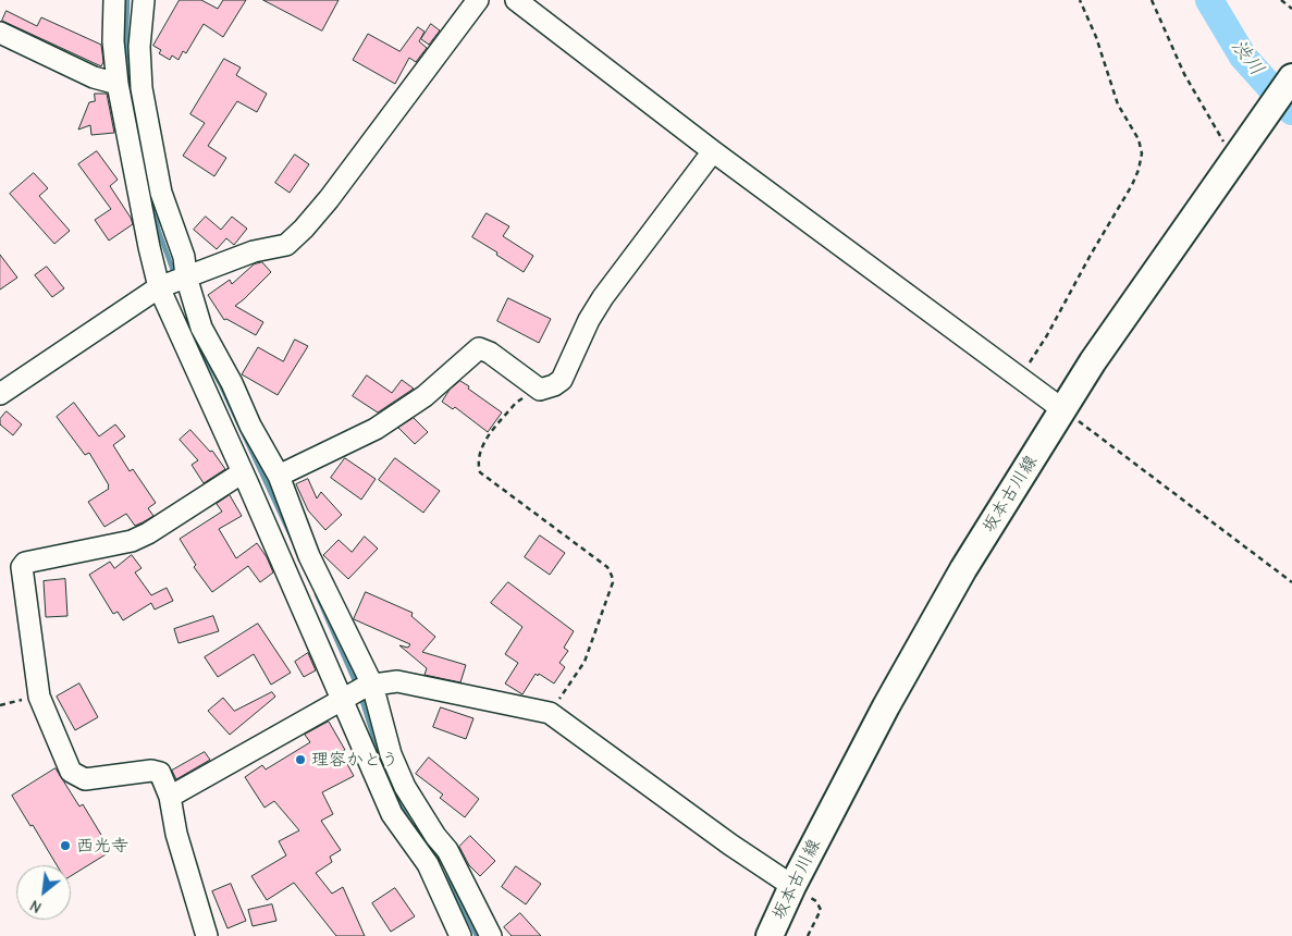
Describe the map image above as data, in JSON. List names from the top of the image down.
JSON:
{
  "streets": {
    "main road": ["坂本古川線"]
  },
  "water": ["渋川"],
  "places": ["理容かとう", "西光寺"],
  "north": "bottom left"
}
